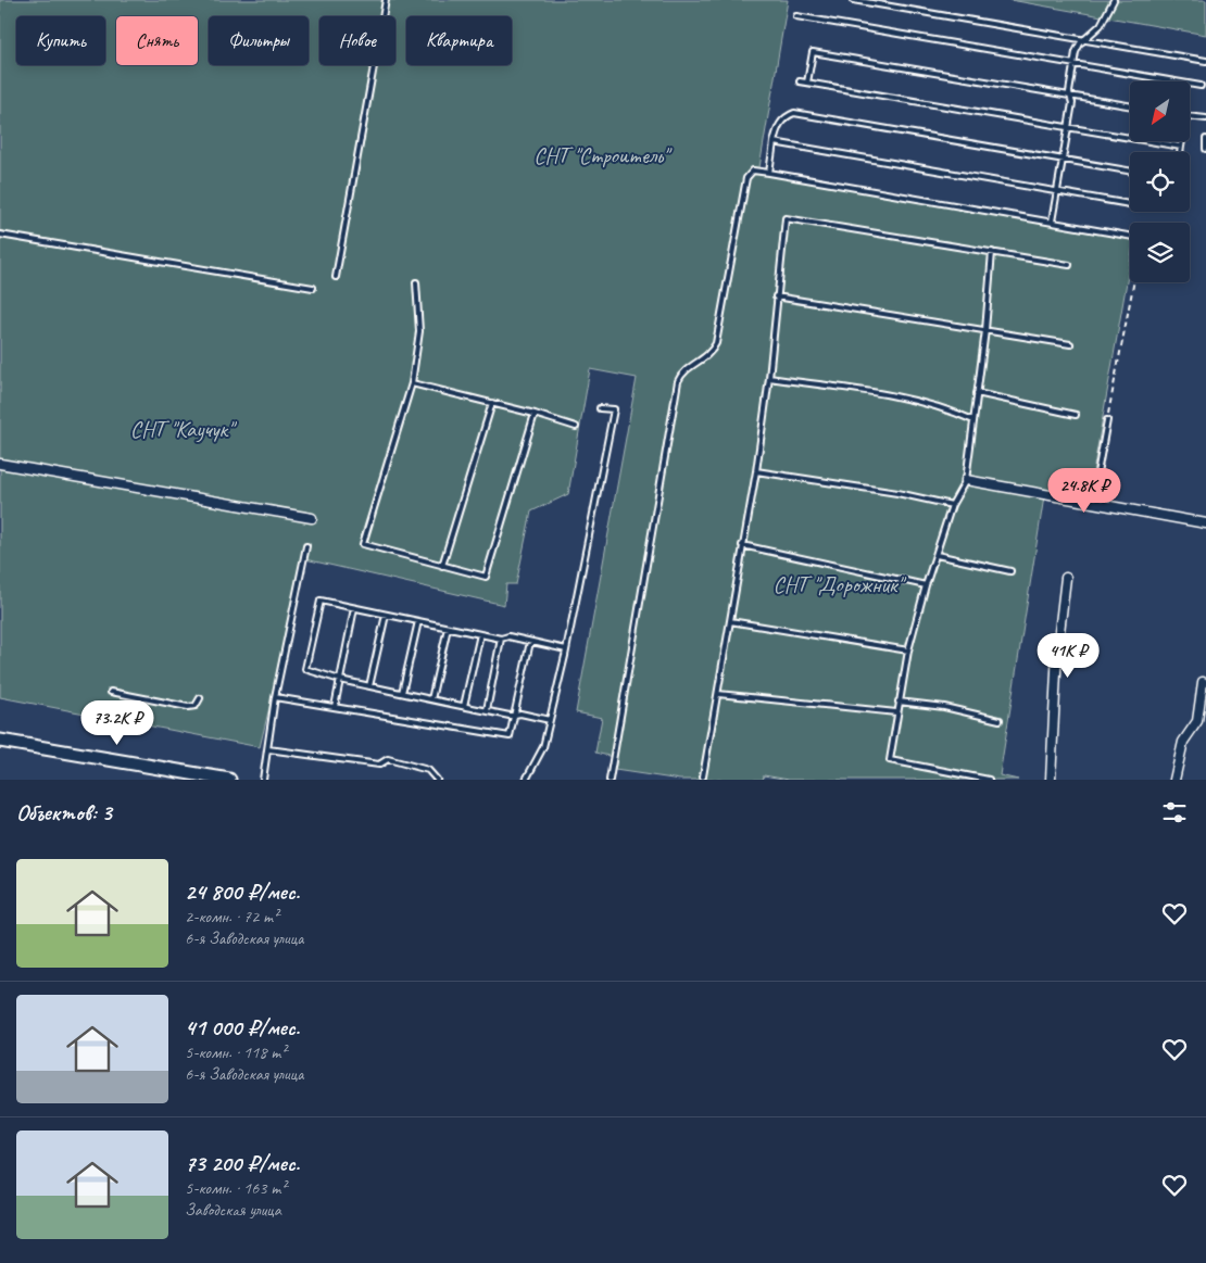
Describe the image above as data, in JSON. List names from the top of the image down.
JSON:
{
  "parks": ["СНТ \"Строитель\"", "СНТ \"Каучук\"", "СНТ \"Дорожник\""],
  "north": "bottom left",
  "page": {
    "chip": [
      "Купить",
      "Снять",
      "Фильтры",
      "Новое",
      "Квартира"
    ],
    "price": ["24.8K ₽", "41K ₽", "73.2K ₽"],
    "heading": "Объектов: 3",
    "list": [
      {
        "name": "24 800 ₽/мес.",
        "note": "2-комн. · 72 m² · 6-я Заводская улица"
      },
      {
        "name": "41 000 ₽/мес.",
        "note": "5-комн. · 118 m² · 6-я Заводская улица"
      },
      {
        "name": "73 200 ₽/мес.",
        "note": "5-комн. · 163 m² · Заводская улица"
      }
    ]
  }
}
